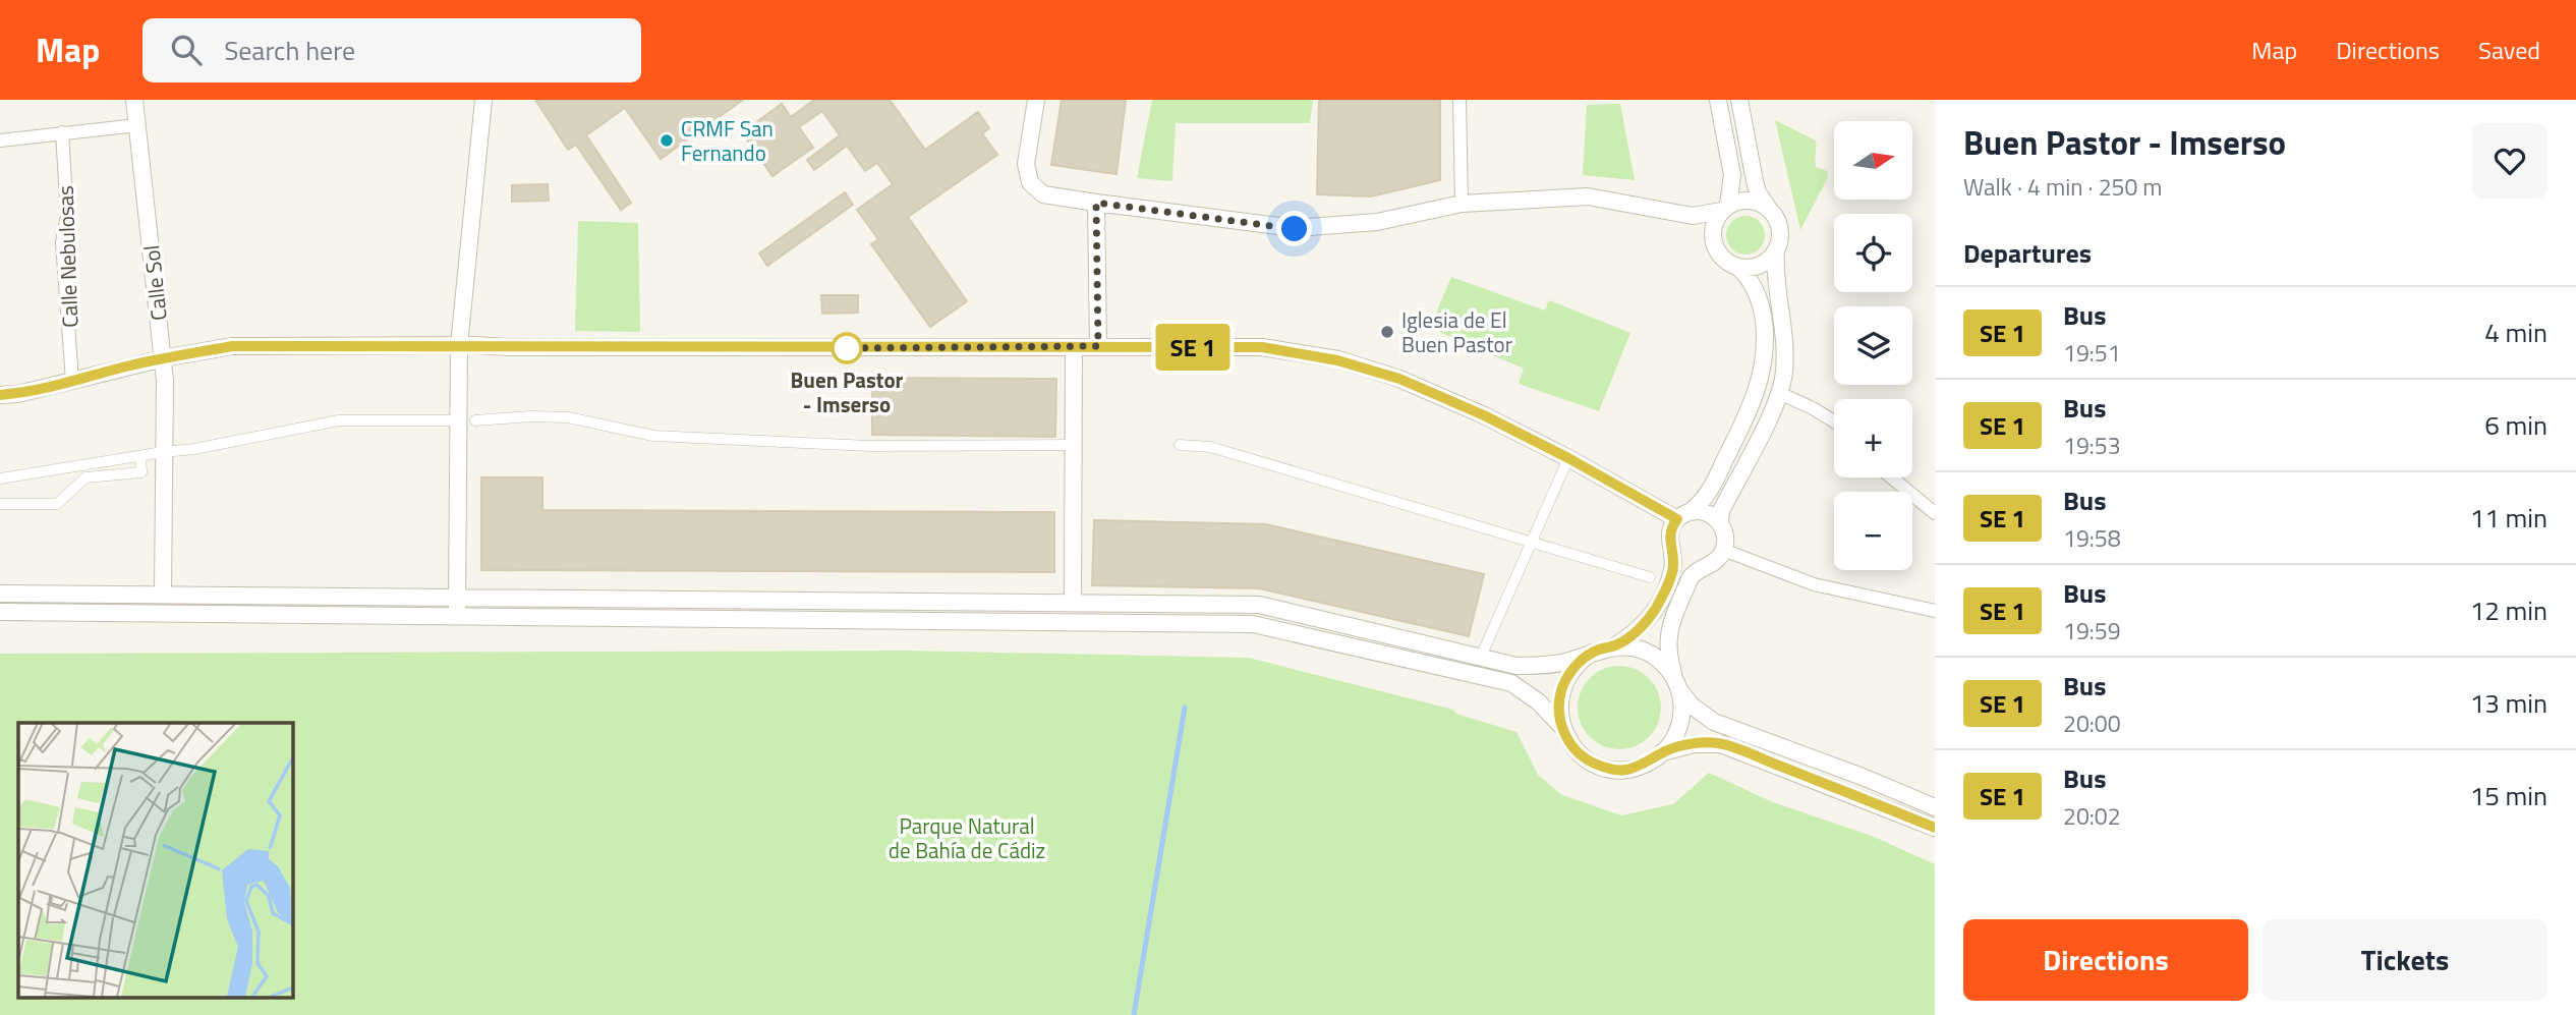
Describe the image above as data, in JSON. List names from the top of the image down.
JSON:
{
  "streets": {
    "street": ["Calle Nebulosas", "Calle Sol"]
  },
  "parks": ["Parque Natural de Bahía de Cádiz"],
  "places": ["CRMF San Fernando", "Iglesia de El Buen Pastor", "Buen Pastor - Imserso"],
  "north": "right",
  "page": {
    "header": "Map",
    "search": "Search here",
    "nav": ["Map", "Directions", "Saved"],
    "on_map": "SE 1",
    "heading": [
      ["Buen Pastor - Imserso", "Walk · 4 min · 250 m"],
      "Departures"
    ],
    "map_buttons": ["+", "−"],
    "list": [
      {
        "mark": "SE 1",
        "name": "Bus",
        "note": "19:51",
        "value": "4 min"
      },
      {
        "mark": "SE 1",
        "name": "Bus",
        "note": "19:53",
        "value": "6 min"
      },
      {
        "mark": "SE 1",
        "name": "Bus",
        "note": "19:58",
        "value": "11 min"
      },
      {
        "mark": "SE 1",
        "name": "Bus",
        "note": "19:59",
        "value": "12 min"
      },
      {
        "mark": "SE 1",
        "name": "Bus",
        "note": "20:00",
        "value": "13 min"
      },
      {
        "mark": "SE 1",
        "name": "Bus",
        "note": "20:02",
        "value": "15 min"
      }
    ],
    "buttons": ["Directions", "Tickets"]
  }
}
